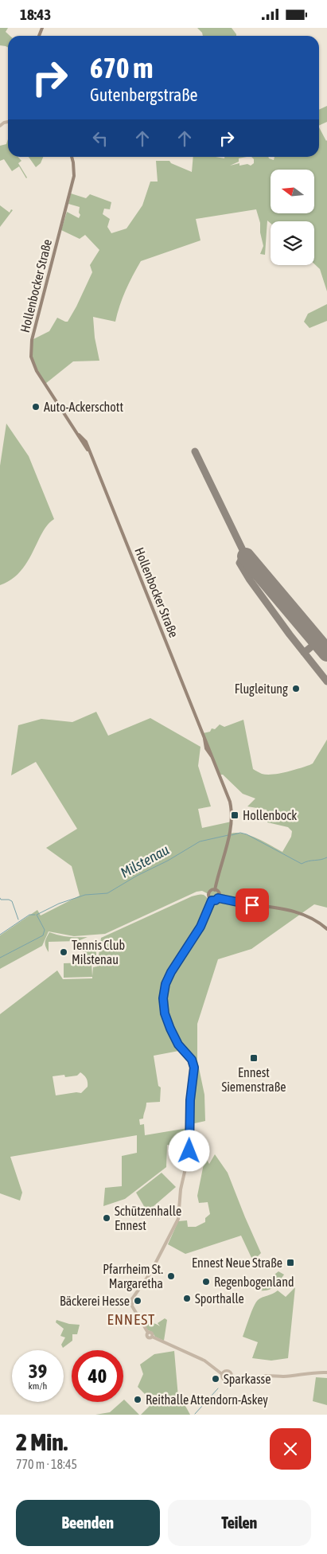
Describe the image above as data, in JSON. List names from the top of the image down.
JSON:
{
  "streets": {
    "main road": ["Hollenbocker Straße"]
  },
  "districts": ["ENNEST"],
  "water": ["Milstenau"],
  "places": {
    "other": [
      "Auto-Ackerschott",
      "Flugleitung",
      "Tennis Club Milstenau",
      "Schützenhalle Ennest",
      "Pfarrheim St. Margaretha",
      "Regenbogenland",
      "Sporthalle",
      "Bäckerei Hesse",
      "Sparkasse",
      "Reithalle Attendorn-Askey"
    ],
    "transit": ["Hollenbock", "Ennest Siemenstraße", "Ennest Neue Straße"]
  },
  "north": "left",
  "page": {
    "status": "18:43",
    "turn": ["670 m", "Gutenbergstraße"],
    "speed": "39 km/h",
    "limit": "40",
    "heading": ["2 Min.", "770 m · 18:45"],
    "buttons": ["Beenden", "Teilen"]
  }
}
